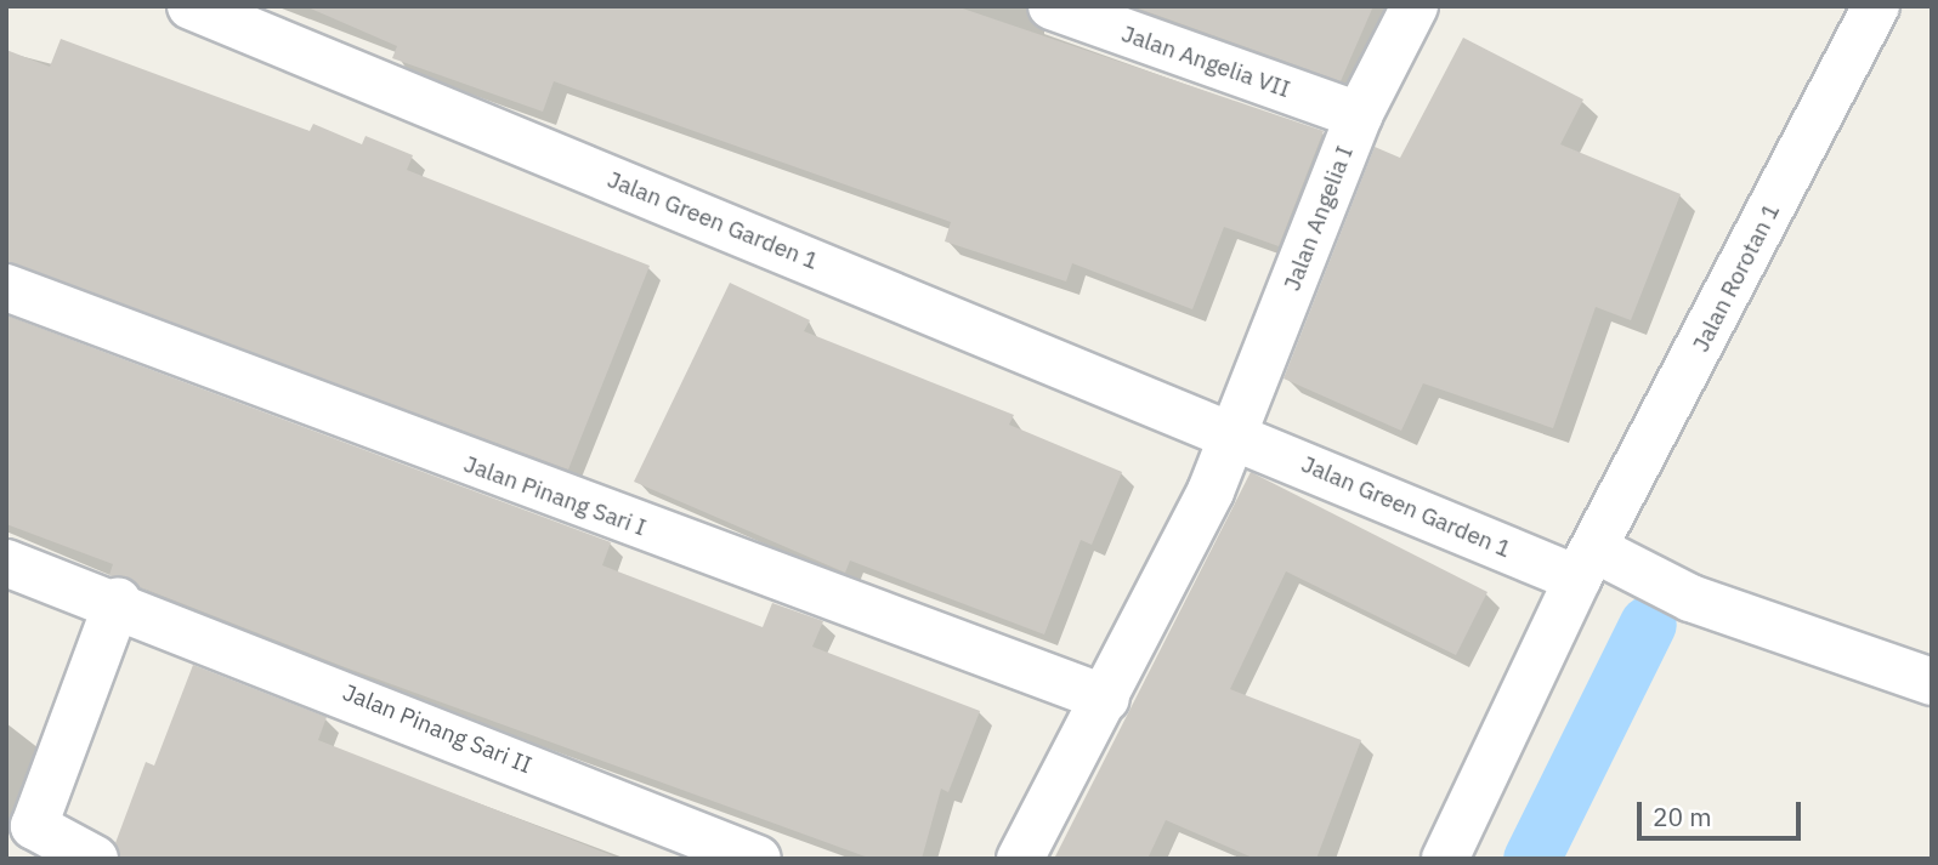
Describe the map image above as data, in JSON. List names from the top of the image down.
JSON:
{
  "streets": {
    "street": [
      "Jalan Angelia VII",
      "Jalan Angelia I",
      "Jalan Green Garden 1",
      "Jalan Rorotan 1",
      "Jalan Pinang Sari I",
      "Jalan Pinang Sari II"
    ]
  },
  "crossings": [
    ["Jalan Angelia VII", "Jalan Angelia I"],
    ["Jalan Angelia I", "Jalan Green Garden 1"],
    ["Jalan Green Garden 1", "Jalan Rorotan 1"]
  ],
  "scale_bar": "20 m"
}
